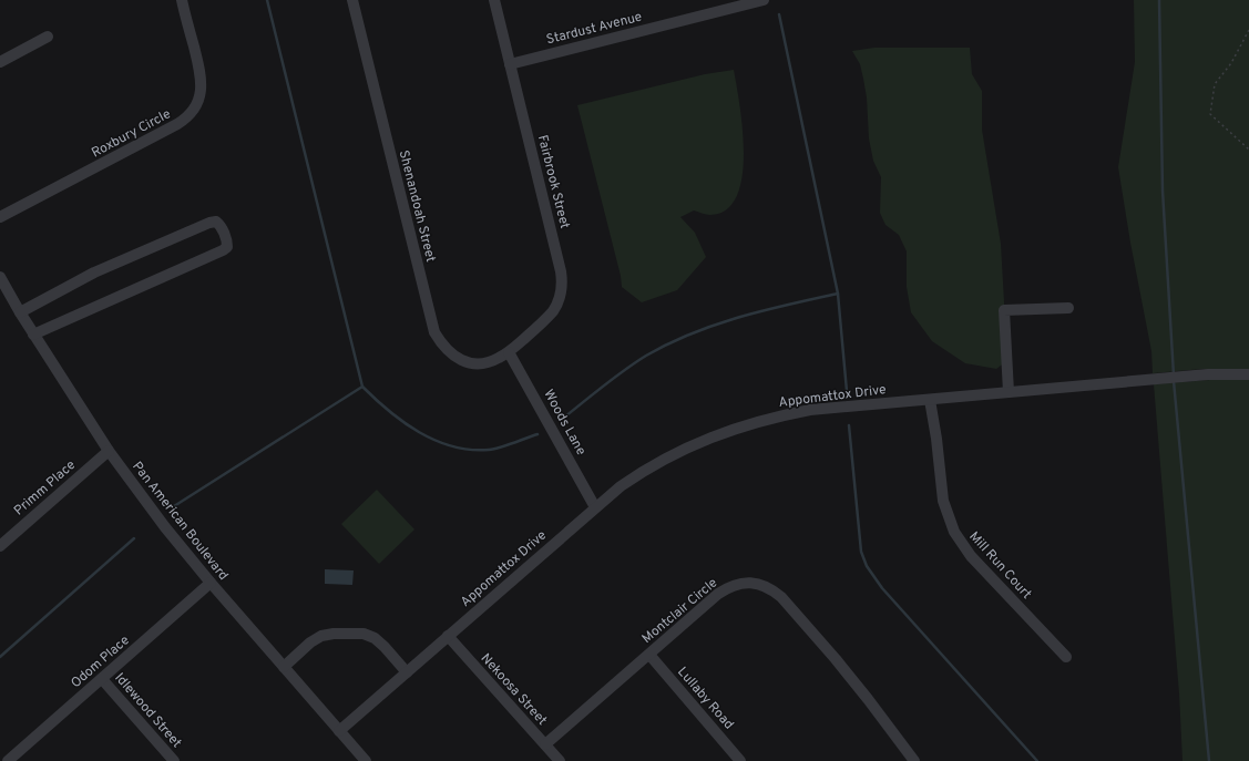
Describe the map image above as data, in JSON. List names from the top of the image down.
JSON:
{
  "streets": {
    "street": [
      "Stardust Avenue",
      "Roxbury Circle",
      "Fairbrook Street",
      "Shenandoah Street",
      "Appomattox Drive",
      "Woods Lane",
      "Primm Place",
      "Pan American Boulevard",
      "Mill Run Court",
      "Montclair Circle",
      "Odom Place",
      "Nekoosa Street",
      "Lullaby Road",
      "Idlewood Street"
    ]
  },
  "crossings": [
    ["Stardust Avenue", "Fairbrook Street"],
    ["Fairbrook Street", "Shenandoah Street"],
    ["Fairbrook Street", "Woods Lane"],
    ["Shenandoah Street", "Woods Lane"],
    ["Appomattox Drive", "Woods Lane"],
    ["Appomattox Drive", "Pan American Boulevard"],
    ["Appomattox Drive", "Mill Run Court"],
    ["Appomattox Drive", "Nekoosa Street"],
    ["Primm Place", "Pan American Boulevard"],
    ["Pan American Boulevard", "Odom Place"],
    ["Montclair Circle", "Nekoosa Street"],
    ["Montclair Circle", "Lullaby Road"],
    ["Odom Place", "Idlewood Street"]
  ]
}
